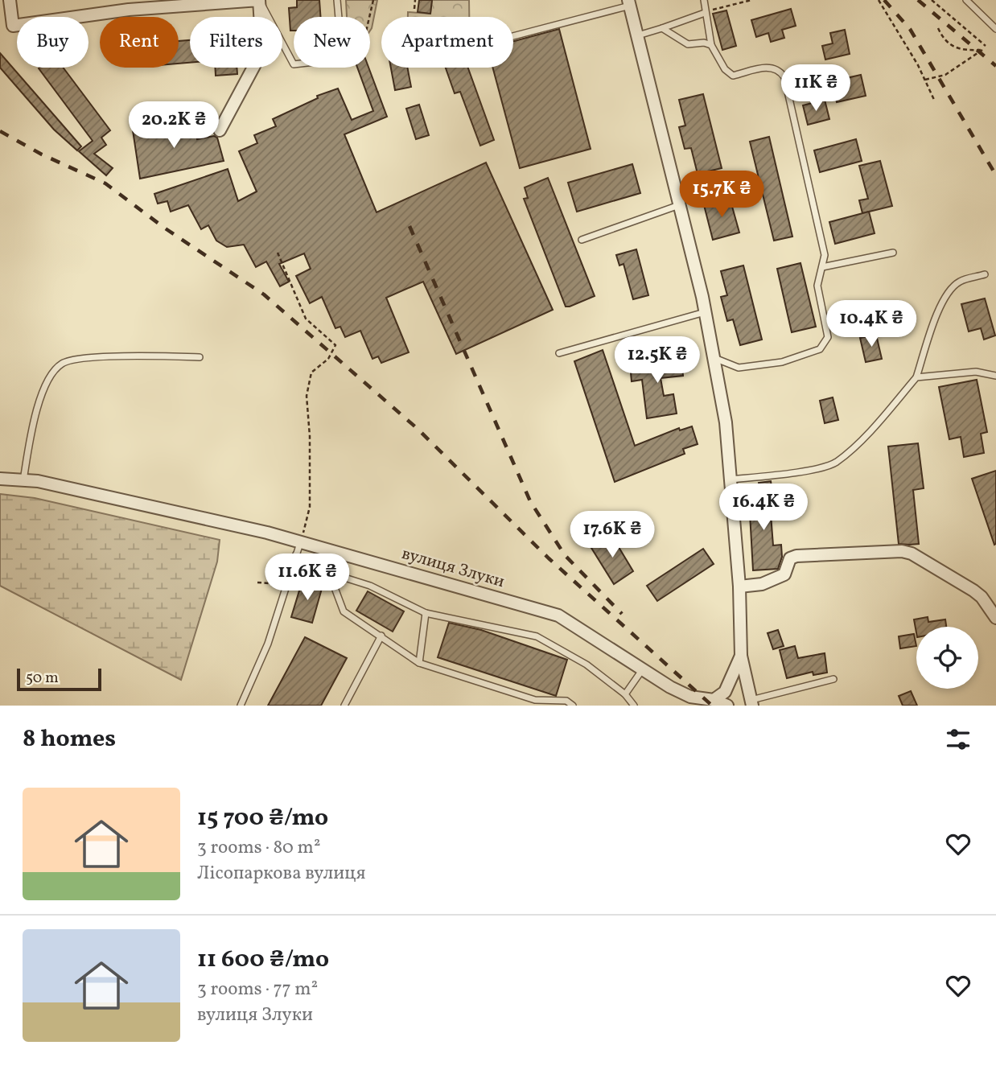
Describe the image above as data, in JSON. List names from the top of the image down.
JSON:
{
  "streets": {
    "street": ["вулиця Злуки"]
  },
  "scale_bar": "50 m",
  "page": {
    "chip": [
      "Buy",
      "Rent",
      "Filters",
      "New",
      "Apartment"
    ],
    "price": [
      "11K ₴",
      "20.2K ₴",
      "15.7K ₴",
      "10.4K ₴",
      "12.5K ₴",
      "16.4K ₴",
      "17.6K ₴",
      "11.6K ₴"
    ],
    "scale": "50 m",
    "heading": "8 homes",
    "list": [
      {
        "name": "15 700 ₴/mo",
        "note": "3 rooms · 80 m² · Лісопаркова вулиця"
      },
      {
        "name": "11 600 ₴/mo",
        "note": "3 rooms · 77 m² · вулиця Злуки"
      }
    ]
  }
}
